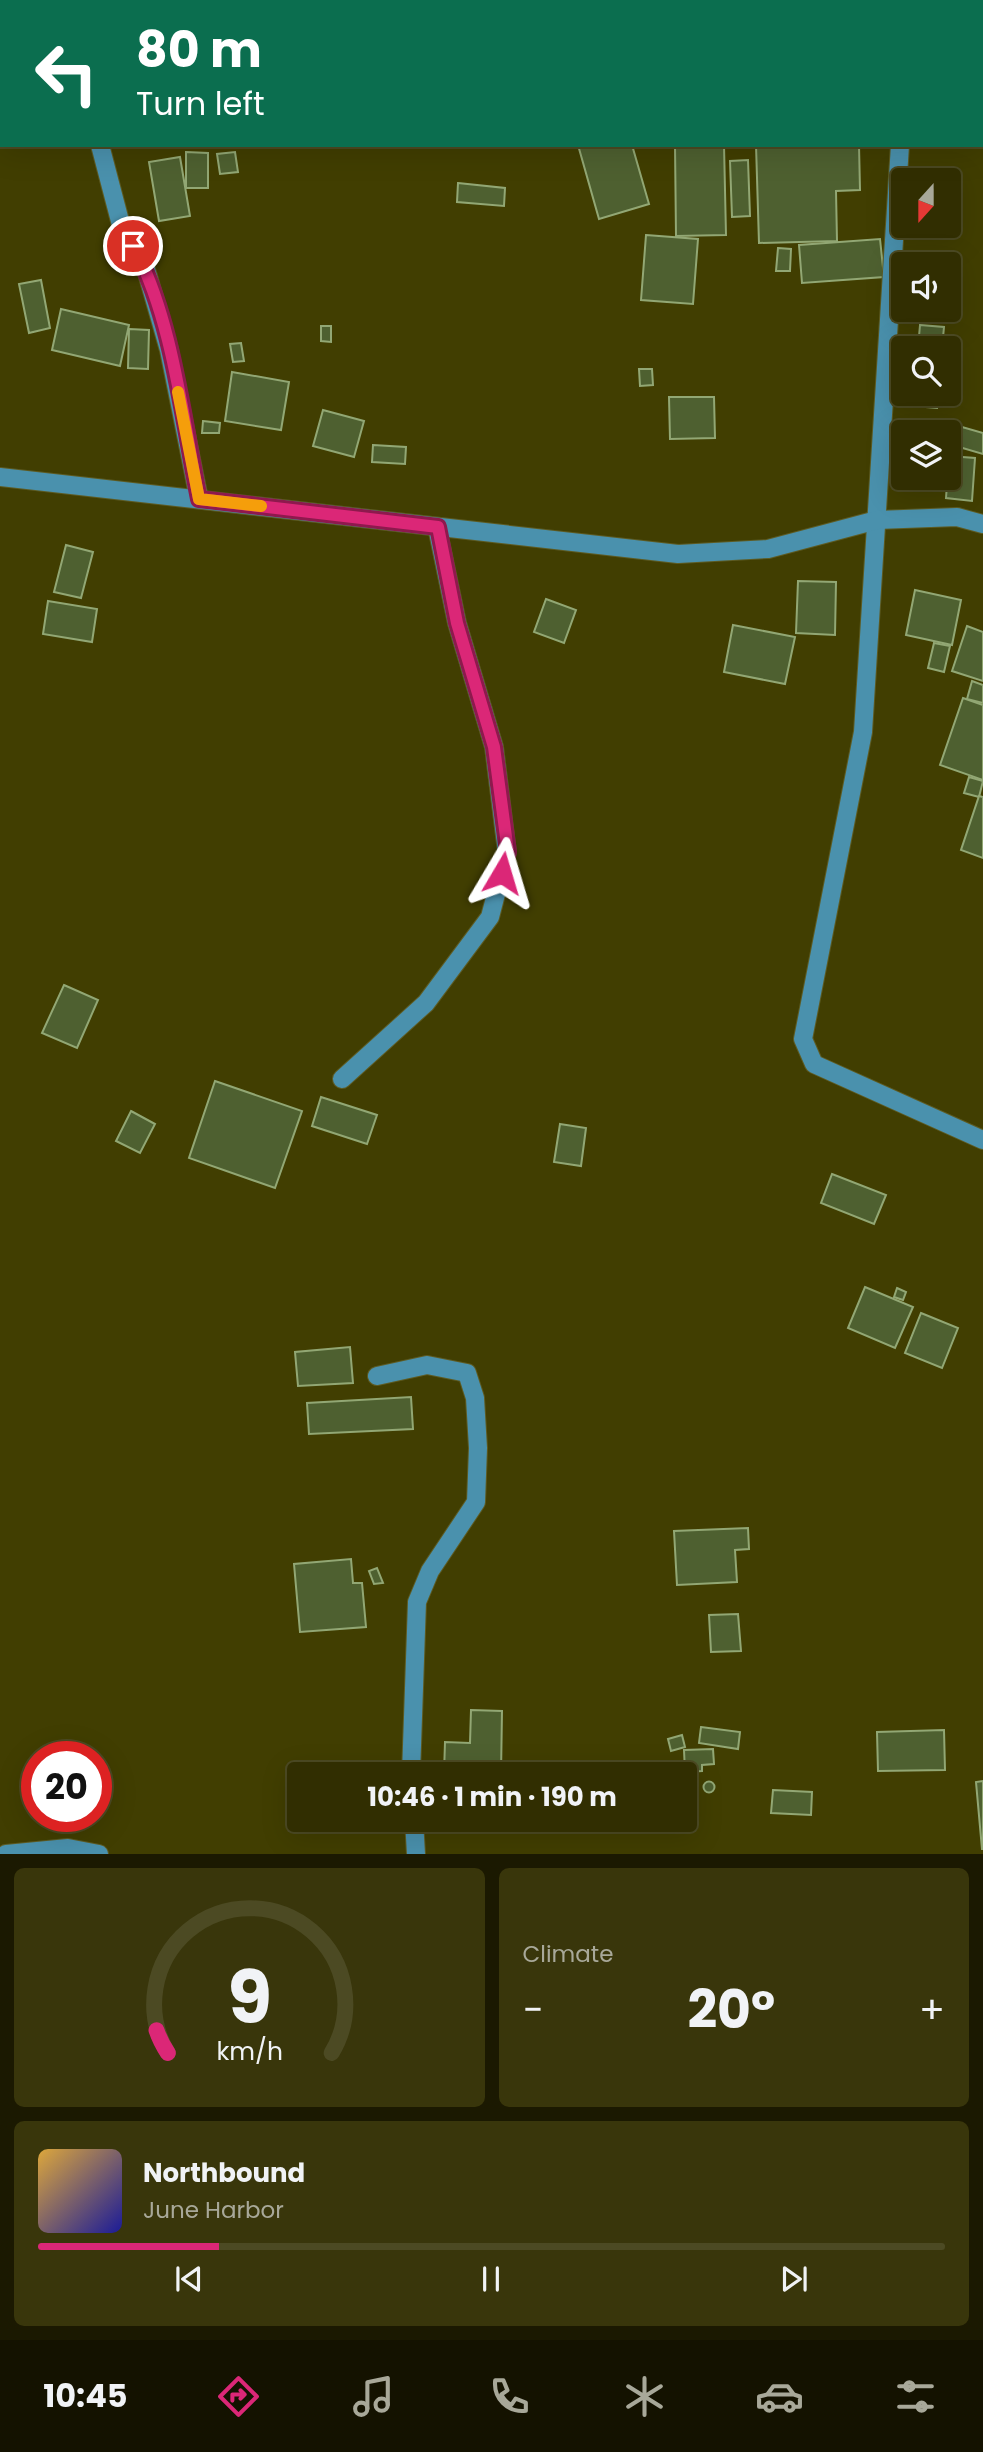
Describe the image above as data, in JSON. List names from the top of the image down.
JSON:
{
  "north": "bottom",
  "page": {
    "turn": ["80 m", "Turn left"],
    "limit": "20",
    "trip": "10:46 · 1 min · 190 m",
    "tile": "Climate",
    "heat": ["−", "20°", "+"],
    "song": ["Northbound", "June Harbor"],
    "tabs": "10:45",
    "gauge": ["9", "km/h"]
  }
}
